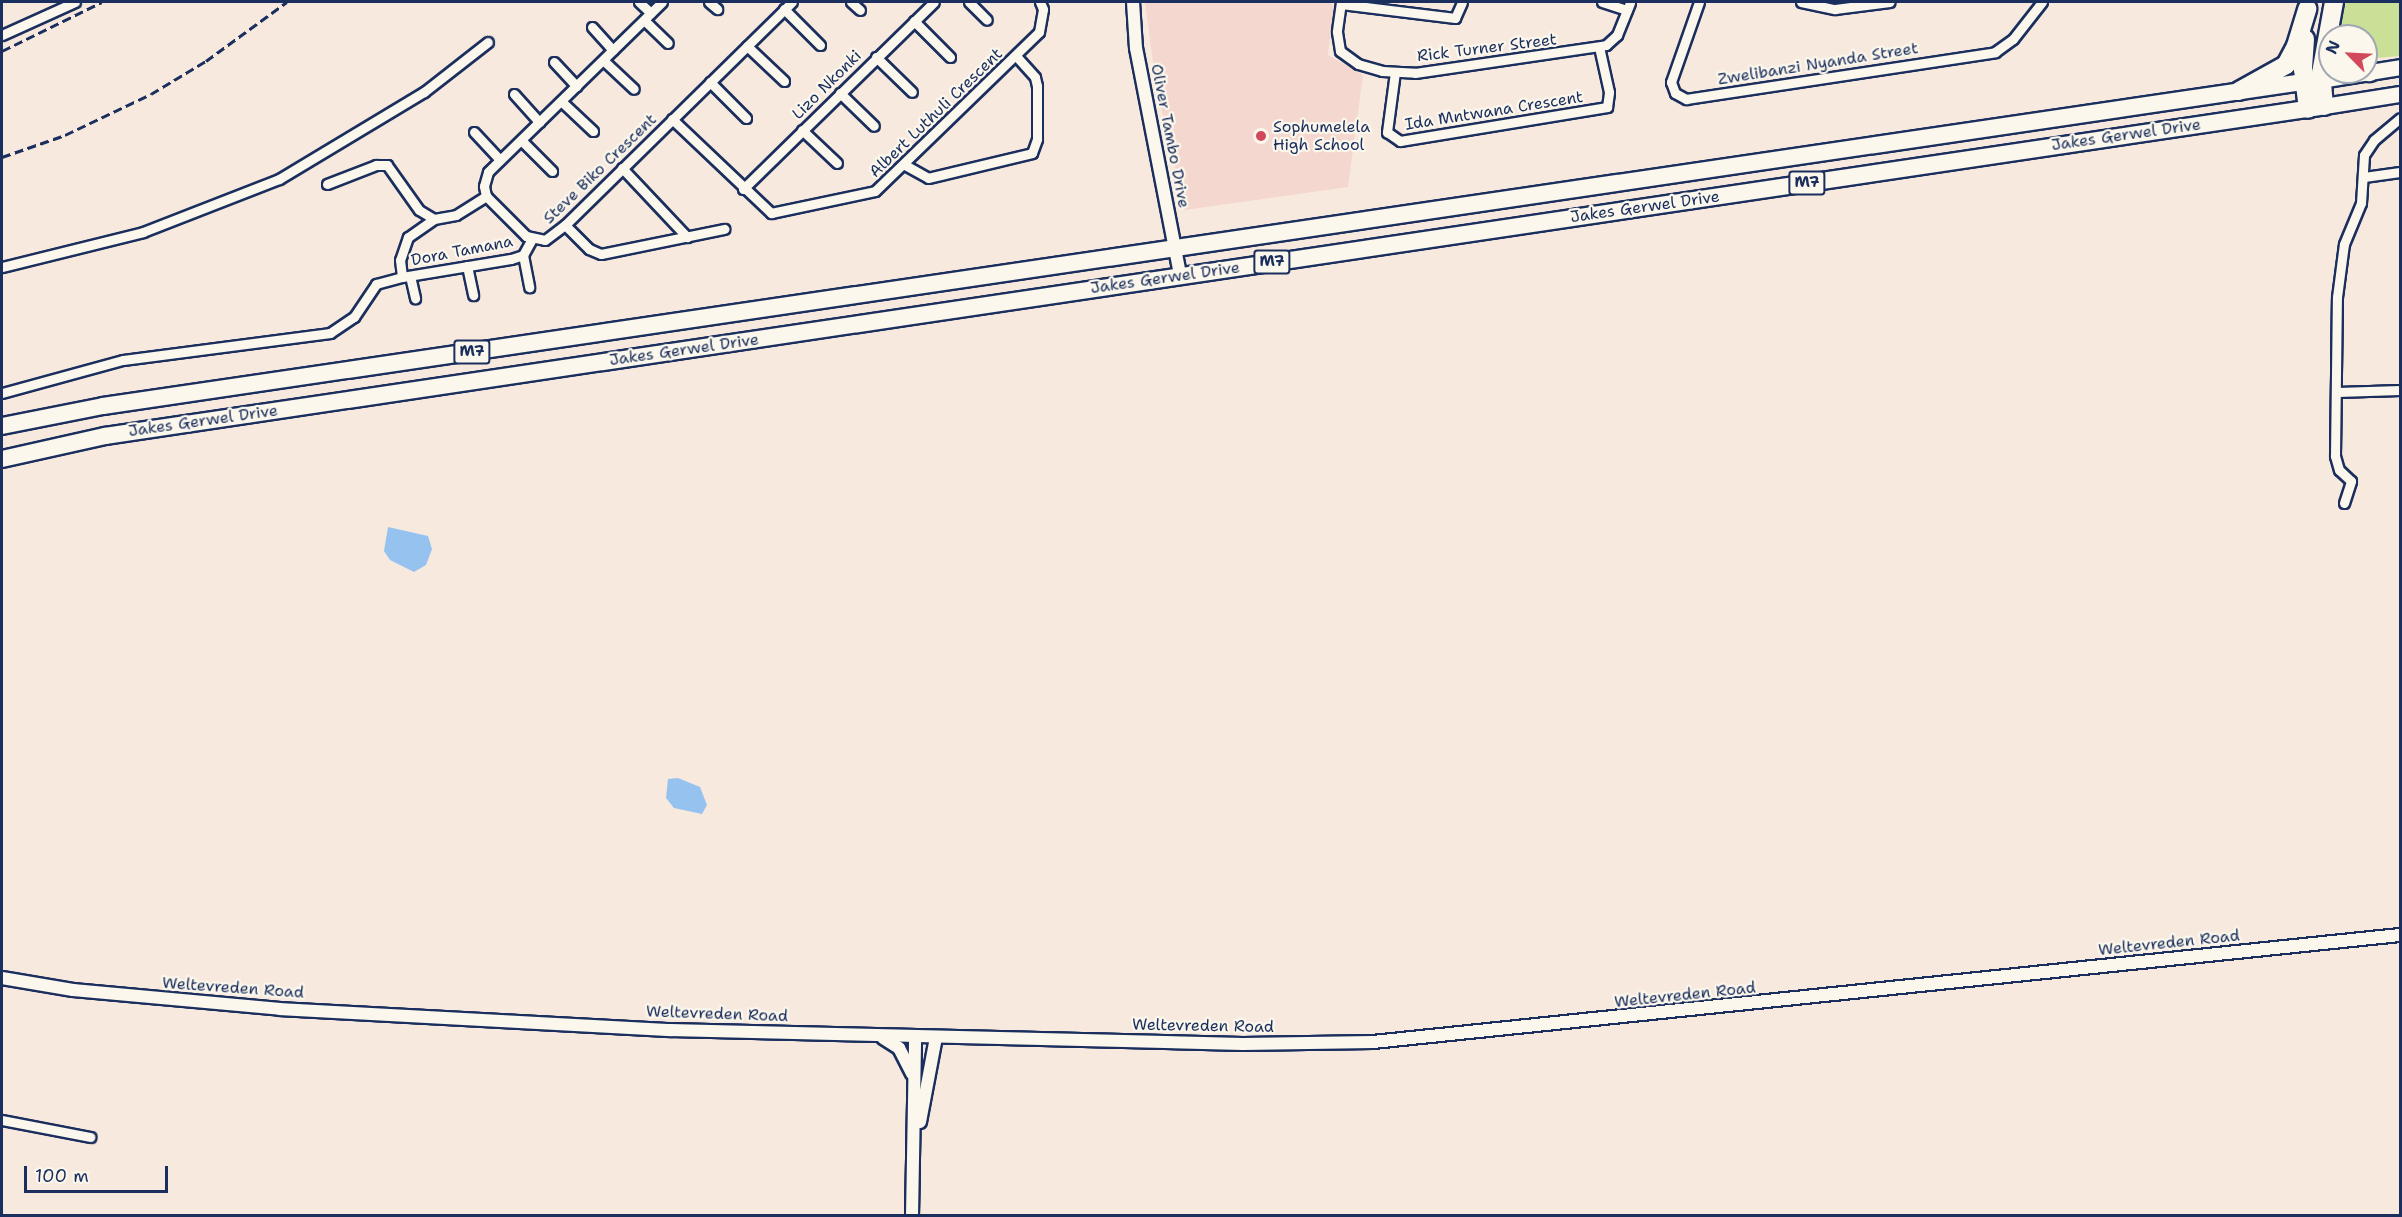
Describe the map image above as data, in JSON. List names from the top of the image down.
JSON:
{
  "streets": {
    "highway": ["Jakes Gerwel Drive", "M7"],
    "street": [
      "Rick Turner Street",
      "Zwelibanzi Nyanda Street",
      "Lizo Nkonki",
      "Ida Mntwana Crescent",
      "Albert Luthuli Crescent",
      "Oliver Tambo Drive",
      "Steve Biko Crescent",
      "Dora Tamana",
      "Weltevreden Road"
    ]
  },
  "crossings": [
    ["Rick Turner Street", "Ida Mntwana Crescent"],
    ["Lizo Nkonki", "Albert Luthuli Crescent"],
    ["Albert Luthuli Crescent", "Steve Biko Crescent"],
    ["Jakes Gerwel Drive", "Oliver Tambo Drive"],
    ["Steve Biko Crescent", "Dora Tamana"]
  ],
  "places": ["Sophumelela High School"],
  "scale_bar": "100 m",
  "north": "top left"
}
